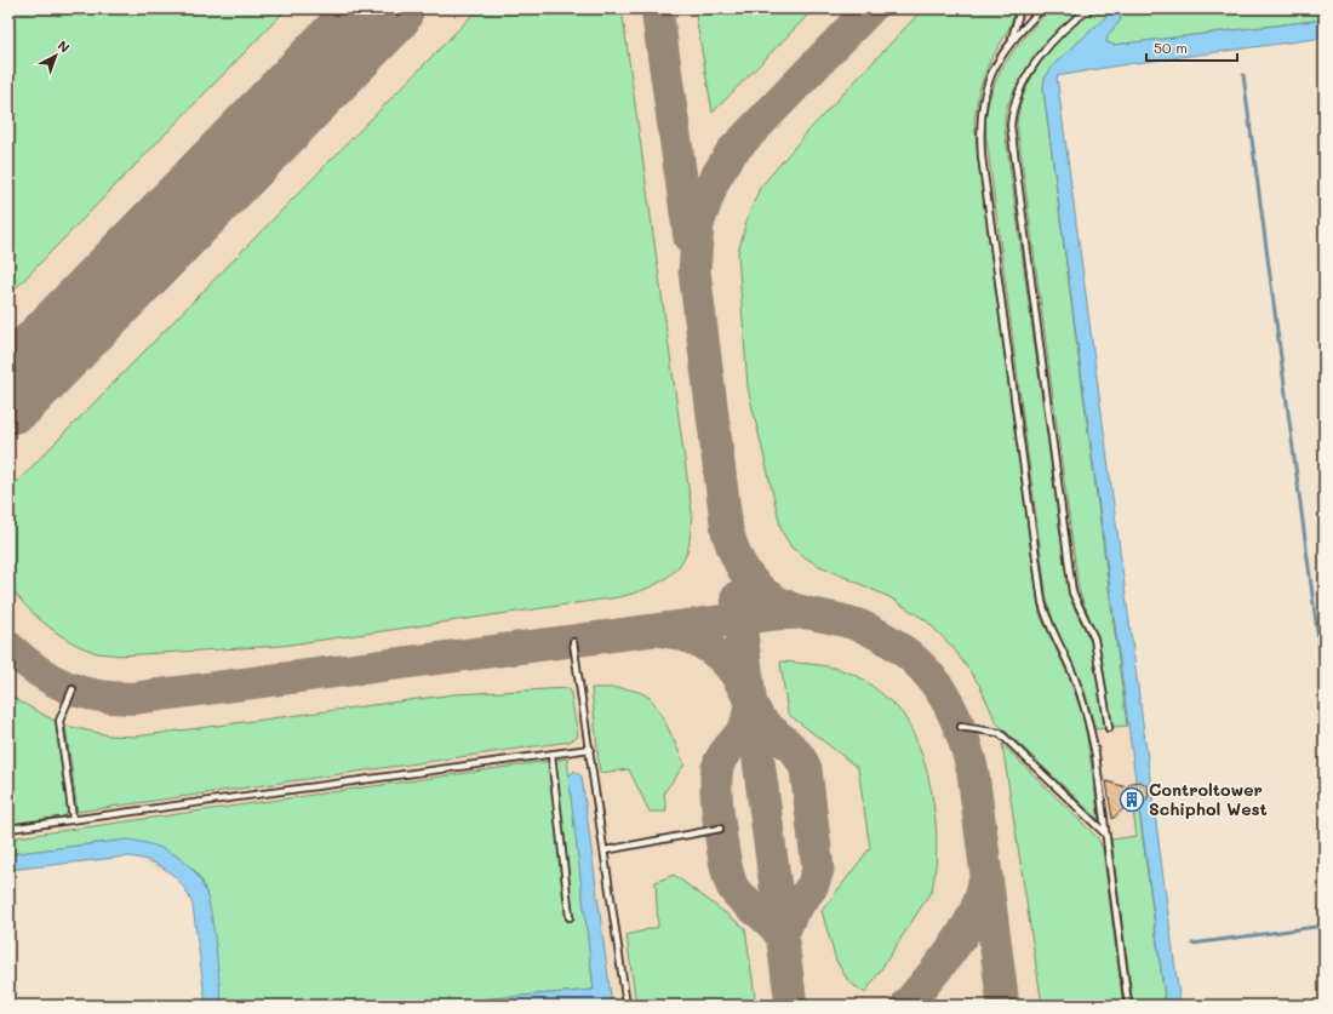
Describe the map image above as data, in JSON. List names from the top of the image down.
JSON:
{
  "places": {
    "building": ["Controltower Schiphol West"]
  },
  "scale_bar": "50 m",
  "north": "top right"
}
